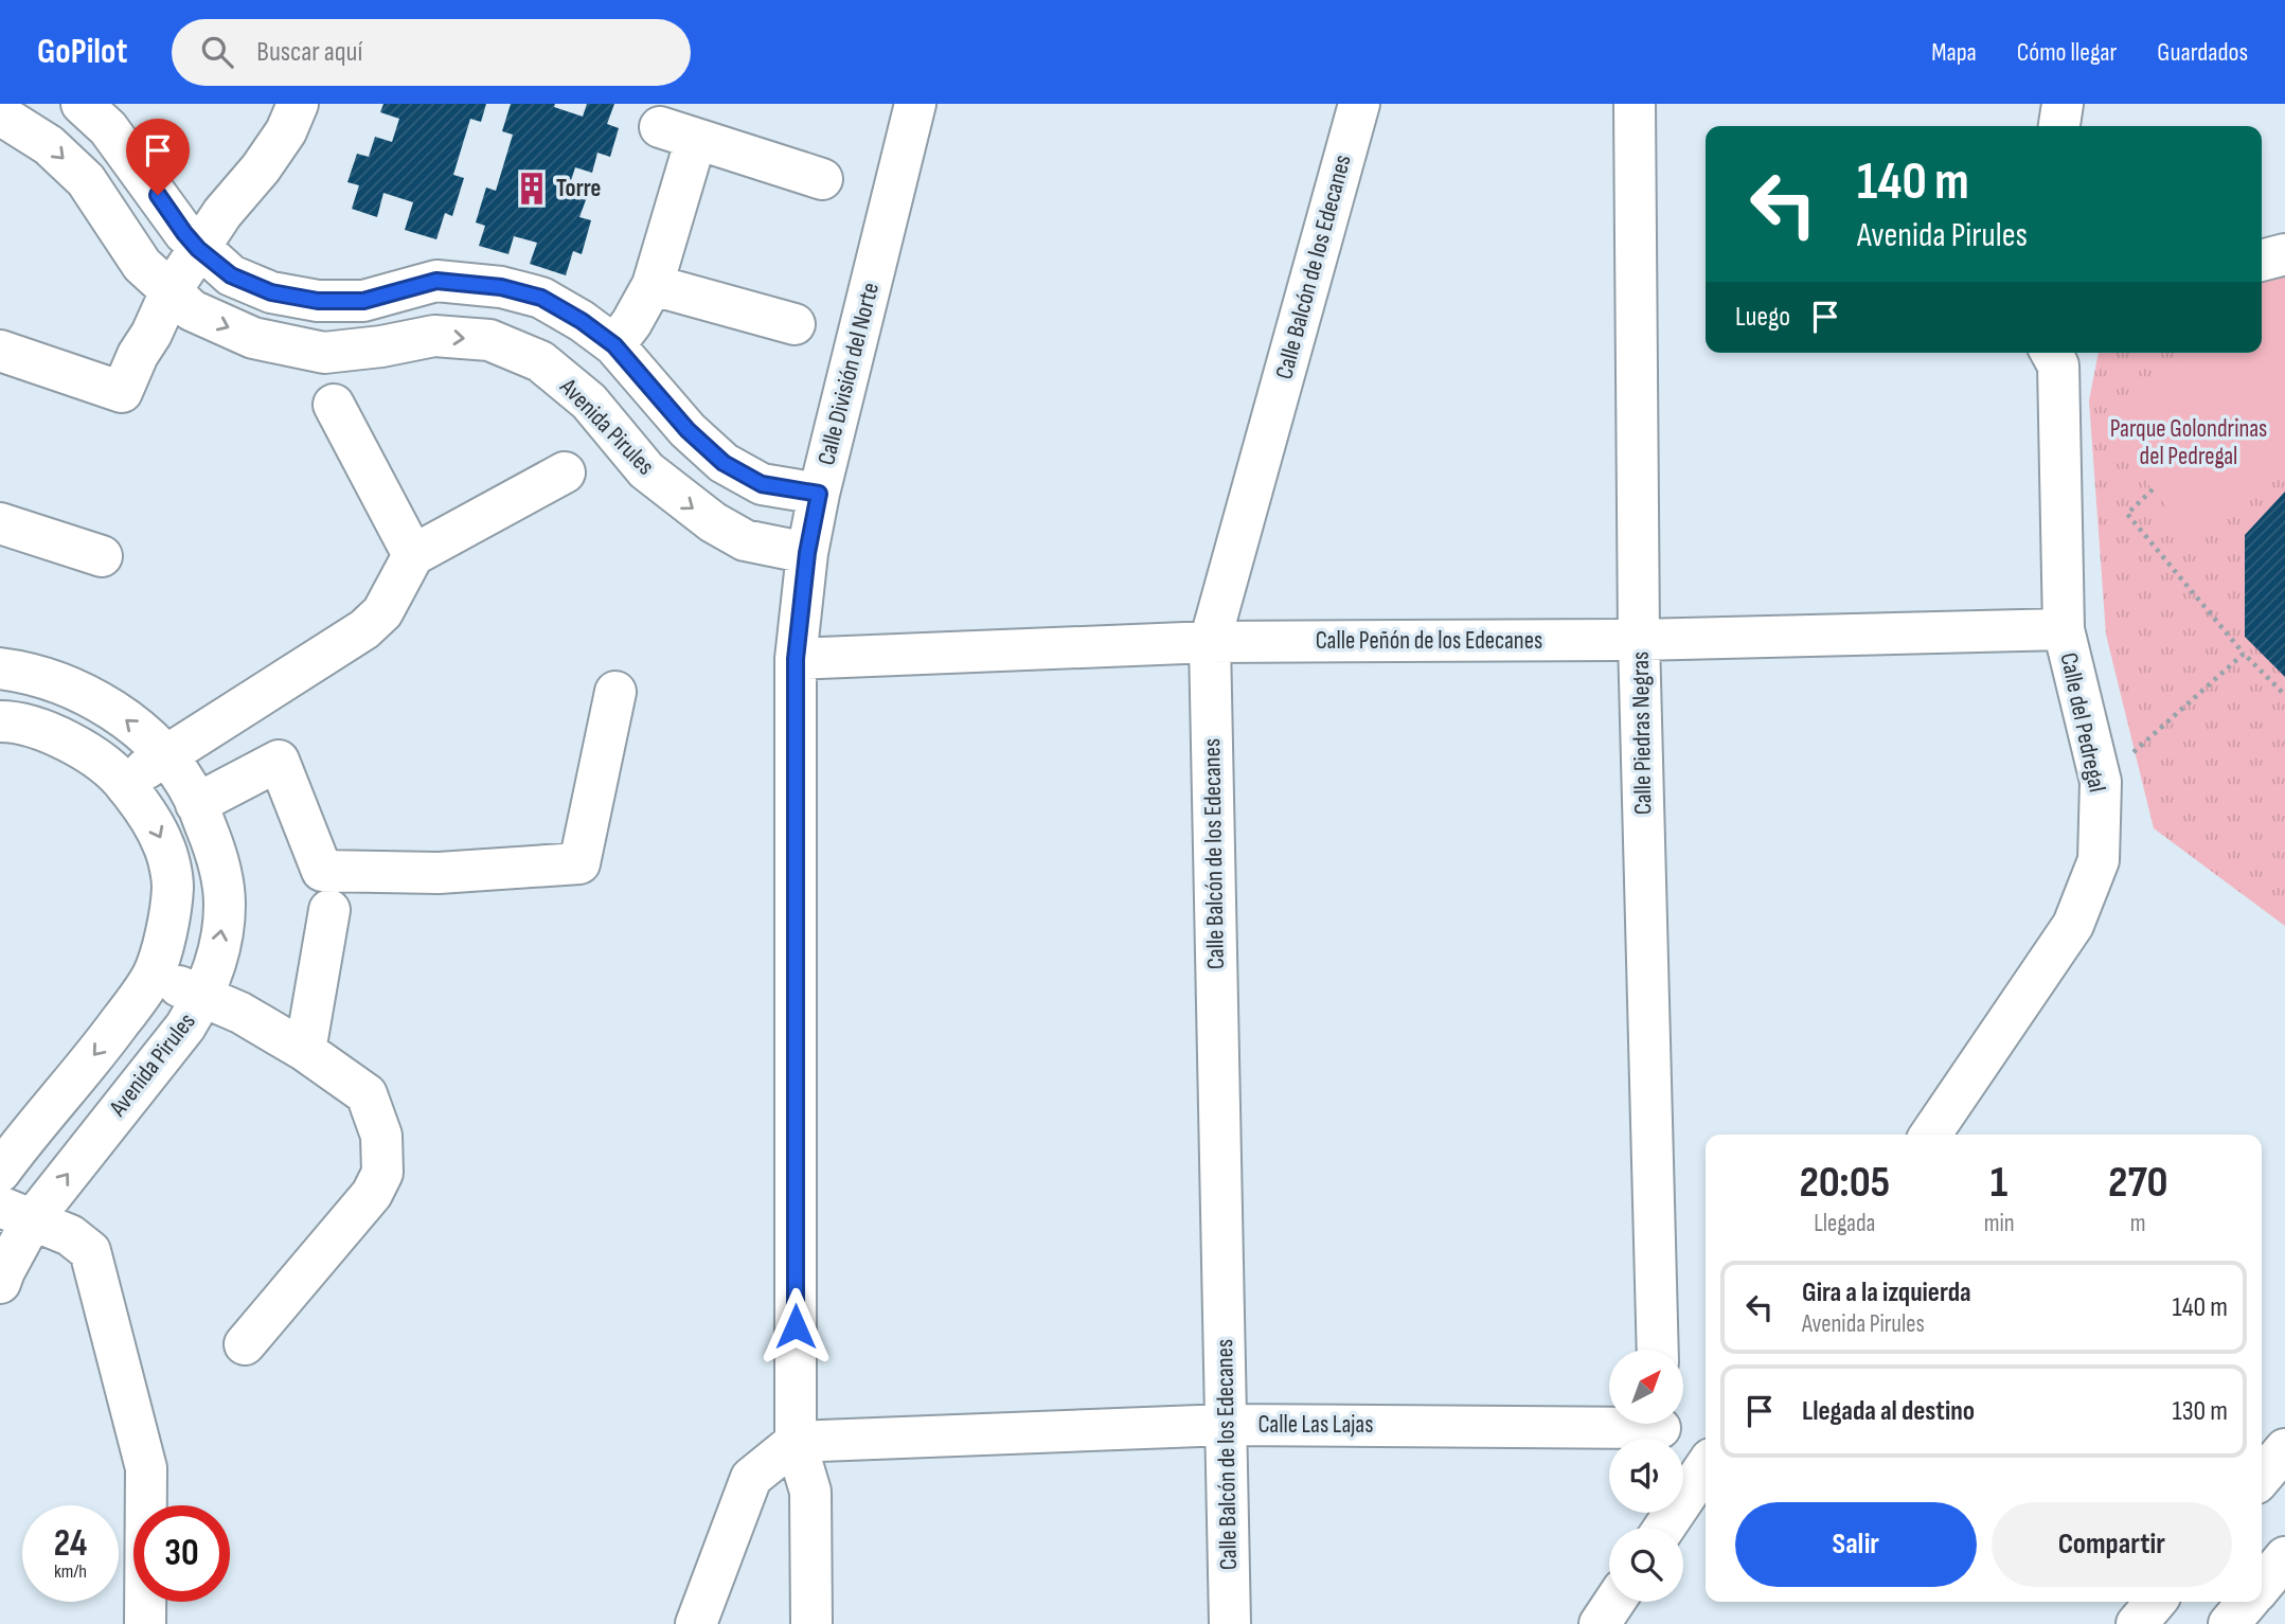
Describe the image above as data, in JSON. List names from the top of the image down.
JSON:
{
  "streets": {
    "street": [
      "Calle Balcón de los Edecanes",
      "Calle División del Norte",
      "Avenida Pirules",
      "Calle Peñón de los Edecanes",
      "Calle del Pedregal",
      "Calle Piedras Negras",
      "Calle Las Lajas"
    ]
  },
  "crossings": [
    ["Calle Balcón de los Edecanes", "Calle Peñón de los Edecanes"],
    ["Calle Balcón de los Edecanes", "Calle Las Lajas"],
    ["Calle División del Norte", "Avenida Pirules"],
    ["Calle División del Norte", "Calle Peñón de los Edecanes"],
    ["Calle División del Norte", "Calle Las Lajas"],
    ["Calle Peñón de los Edecanes", "Calle del Pedregal"],
    ["Calle Peñón de los Edecanes", "Calle Piedras Negras"]
  ],
  "parks": ["Parque Golondrinas del Pedregal"],
  "places": {
    "building": ["Torre"]
  },
  "north": "top right",
  "page": {
    "header": "GoPilot",
    "search": "Buscar aquí",
    "nav": ["Mapa", "Cómo llegar", "Guardados"],
    "turn": ["140 m", "Avenida Pirules"],
    "then": "Luego",
    "eta": [
      "20:05",
      "Llegada",
      "1",
      "min",
      "270",
      "m"
    ],
    "list": [
      {
        "name": "Gira a la izquierda",
        "note": "Avenida Pirules",
        "value": "140 m"
      },
      {
        "name": "Llegada al destino",
        "value": "130 m"
      }
    ],
    "buttons": ["Salir", "Compartir"],
    "speed": "24 km/h",
    "limit": "30"
  }
}
